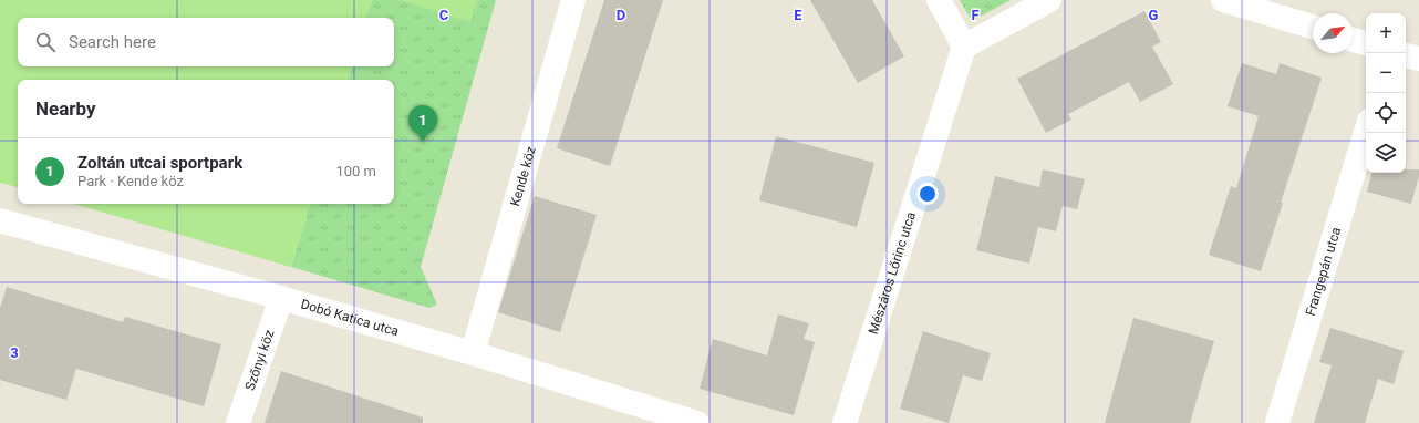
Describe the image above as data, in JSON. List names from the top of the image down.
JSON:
{
  "streets": {
    "street": [
      "Kende köz",
      "Frangepán utca",
      "Mészáros Lőrinc utca",
      "Dobó Katica utca",
      "Szőnyi köz"
    ]
  },
  "crossings": [
    ["Kende köz", "Dobó Katica utca"],
    ["Dobó Katica utca", "Szőnyi köz"]
  ],
  "north": "top right",
  "page": {
    "map_buttons": ["+", "−"],
    "search": "Search here",
    "heading": "Nearby",
    "pins": "1",
    "list": [
      {
        "mark": "1",
        "name": "Zoltán utcai sportpark",
        "note": "Park · Kende köz",
        "value": "100 m"
      }
    ]
  },
  "grid": {
    "columns": [
      "C",
      "D",
      "E",
      "F",
      "G"
    ],
    "rows": ["3"]
  }
}
